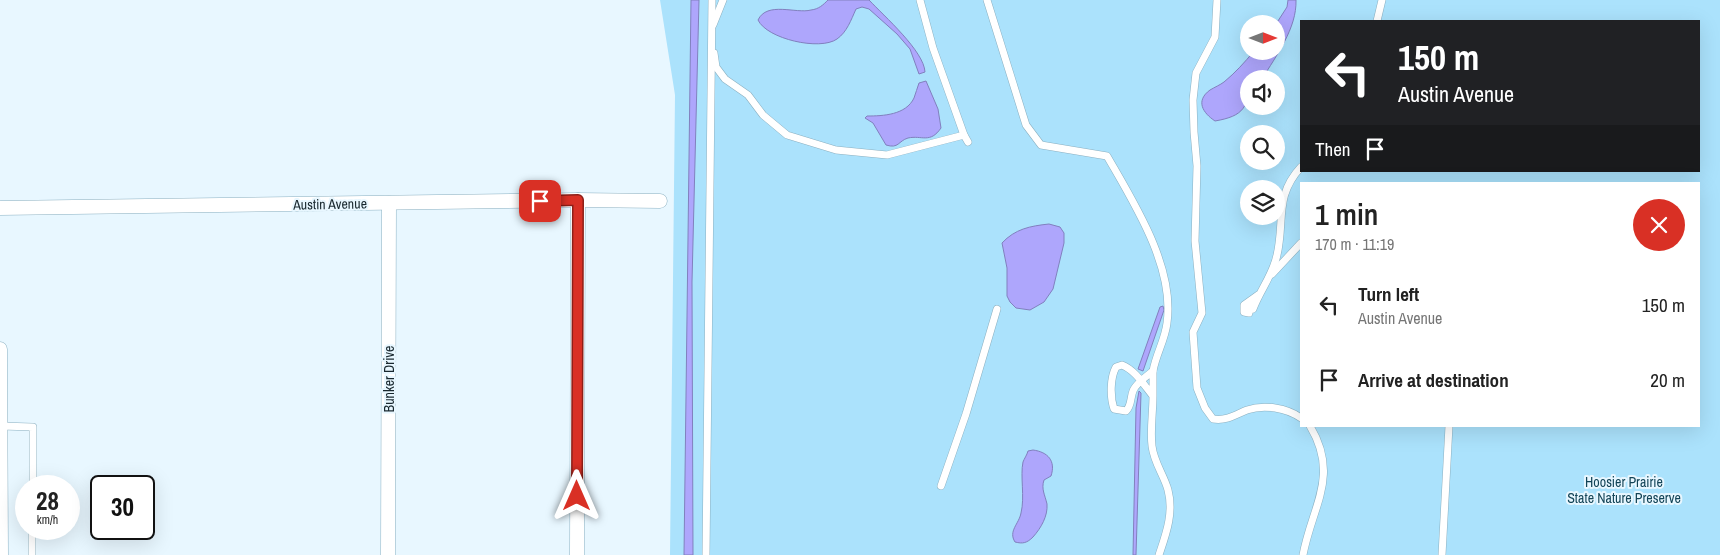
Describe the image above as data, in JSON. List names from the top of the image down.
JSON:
{
  "streets": {
    "street": ["Austin Avenue", "Bunker Drive"]
  },
  "crossings": [
    ["Austin Avenue", "Bunker Drive"]
  ],
  "parks": ["Hoosier Prairie State Nature Preserve"],
  "north": "right",
  "page": {
    "turn": ["150 m", "Austin Avenue"],
    "then": "Then",
    "heading": ["1 min", "170 m · 11:19"],
    "list": [
      {
        "name": "Turn left",
        "note": "Austin Avenue",
        "value": "150 m"
      },
      {
        "name": "Arrive at destination",
        "value": "20 m"
      }
    ],
    "speed": "28 km/h",
    "limit": "30"
  }
}
